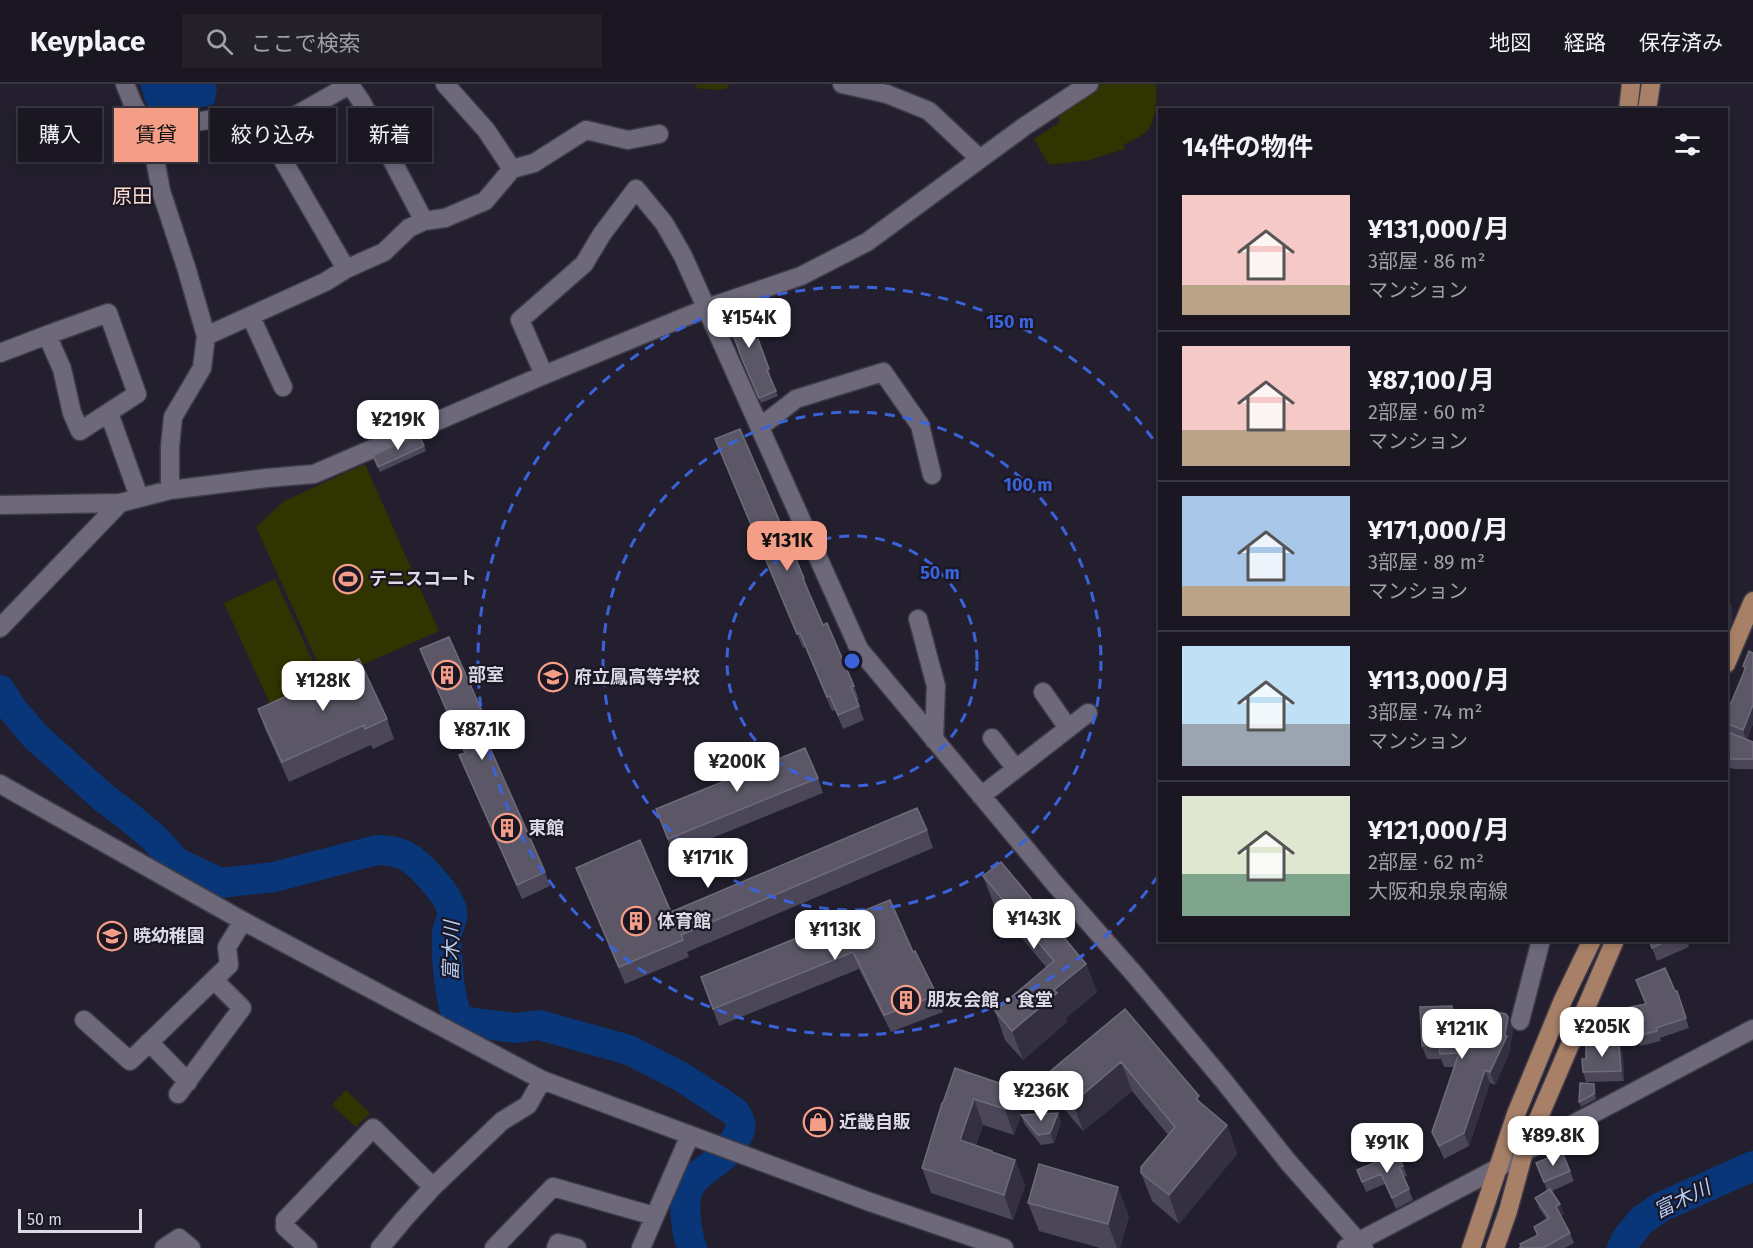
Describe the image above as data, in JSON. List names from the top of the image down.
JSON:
{
  "districts": ["原田"],
  "water": ["富木川"],
  "places": {
    "sports": ["テニスコート"],
    "building": [
      "部室",
      "東館",
      "体育館",
      "朋友会館・食堂"
    ],
    "school or university": ["府立鳳高等学校", "暁幼稚園"],
    "shop": ["近畿自販"]
  },
  "scale_bar": "50 m",
  "page": {
    "header": "Keyplace",
    "search": "ここで検索",
    "nav": ["地図", "経路", "保存済み"],
    "chip": [
      "購入",
      "賃貸",
      "絞り込み",
      "新着"
    ],
    "heading": "14件の物件",
    "list": [
      {
        "name": "¥131,000/月",
        "note": "3部屋 · 86 m² · マンション"
      },
      {
        "name": "¥87,100/月",
        "note": "2部屋 · 60 m² · マンション"
      },
      {
        "name": "¥171,000/月",
        "note": "3部屋 · 89 m² · マンション"
      },
      {
        "name": "¥113,000/月",
        "note": "3部屋 · 74 m² · マンション"
      },
      {
        "name": "¥121,000/月",
        "note": "2部屋 · 62 m² · 大阪和泉泉南線"
      }
    ],
    "price": [
      "¥154K",
      "¥219K",
      "¥131K",
      "¥128K",
      "¥87.1K",
      "¥200K",
      "¥171K",
      "¥143K",
      "¥113K",
      "¥205K",
      "¥121K",
      "¥236K",
      "¥89.8K",
      "¥91K"
    ],
    "scale": "50 m"
  },
  "rings": ["150 m", "100 m", "50 m"]
}
